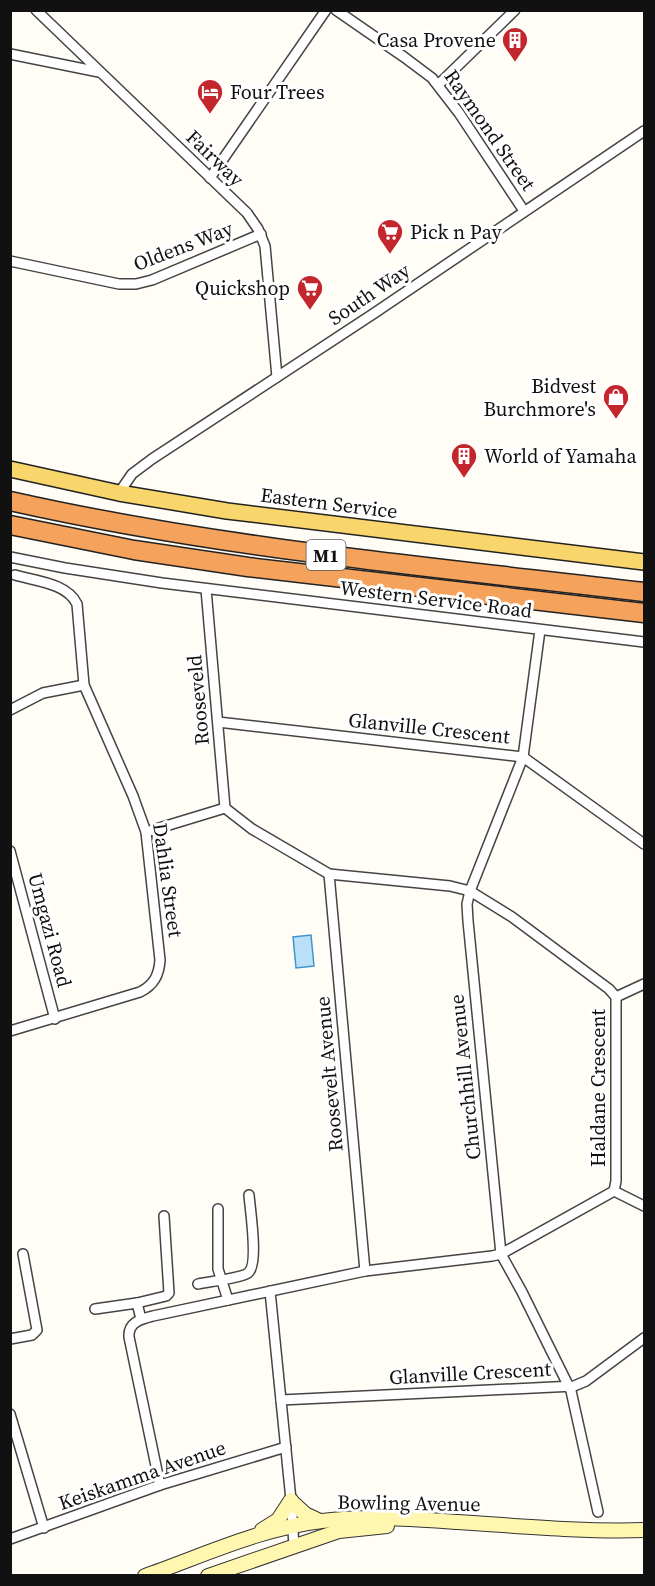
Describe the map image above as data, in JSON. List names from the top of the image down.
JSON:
{
  "streets": {
    "highway": ["M1"],
    "main road": ["Eastern Service", "Bowling Avenue"],
    "street": [
      "Raymond Street",
      "Fairway",
      "Oldens Way",
      "South Way",
      "Western Service Road",
      "Rooseveld",
      "Glanville Crescent",
      "Dahlia Street",
      "Umgazi Road",
      "Roosevelt Avenue",
      "Churchhill Avenue",
      "Haldane Crescent",
      "Keiskamma Avenue"
    ]
  },
  "crossings": [
    ["Raymond Street", "South Way"],
    ["Fairway", "Oldens Way"],
    ["Fairway", "South Way"],
    ["South Way", "Eastern Service"],
    ["Western Service Road", "Rooseveld"],
    ["Western Service Road", "Churchhill Avenue"],
    ["Rooseveld", "Glanville Crescent"],
    ["Rooseveld", "Haldane Crescent"],
    ["Glanville Crescent", "Churchhill Avenue"],
    ["Dahlia Street", "Umgazi Road"],
    ["Roosevelt Avenue", "Haldane Crescent"],
    ["Churchhill Avenue", "Haldane Crescent"],
    ["Haldane Crescent", "Keiskamma Avenue"]
  ],
  "places": {
    "building": ["Casa Provene", "World of Yamaha"],
    "hotel": ["Four Trees"],
    "supermarket": ["Pick n Pay", "Quickshop"],
    "shop": ["Bidvest Burchmore's"]
  }
}
